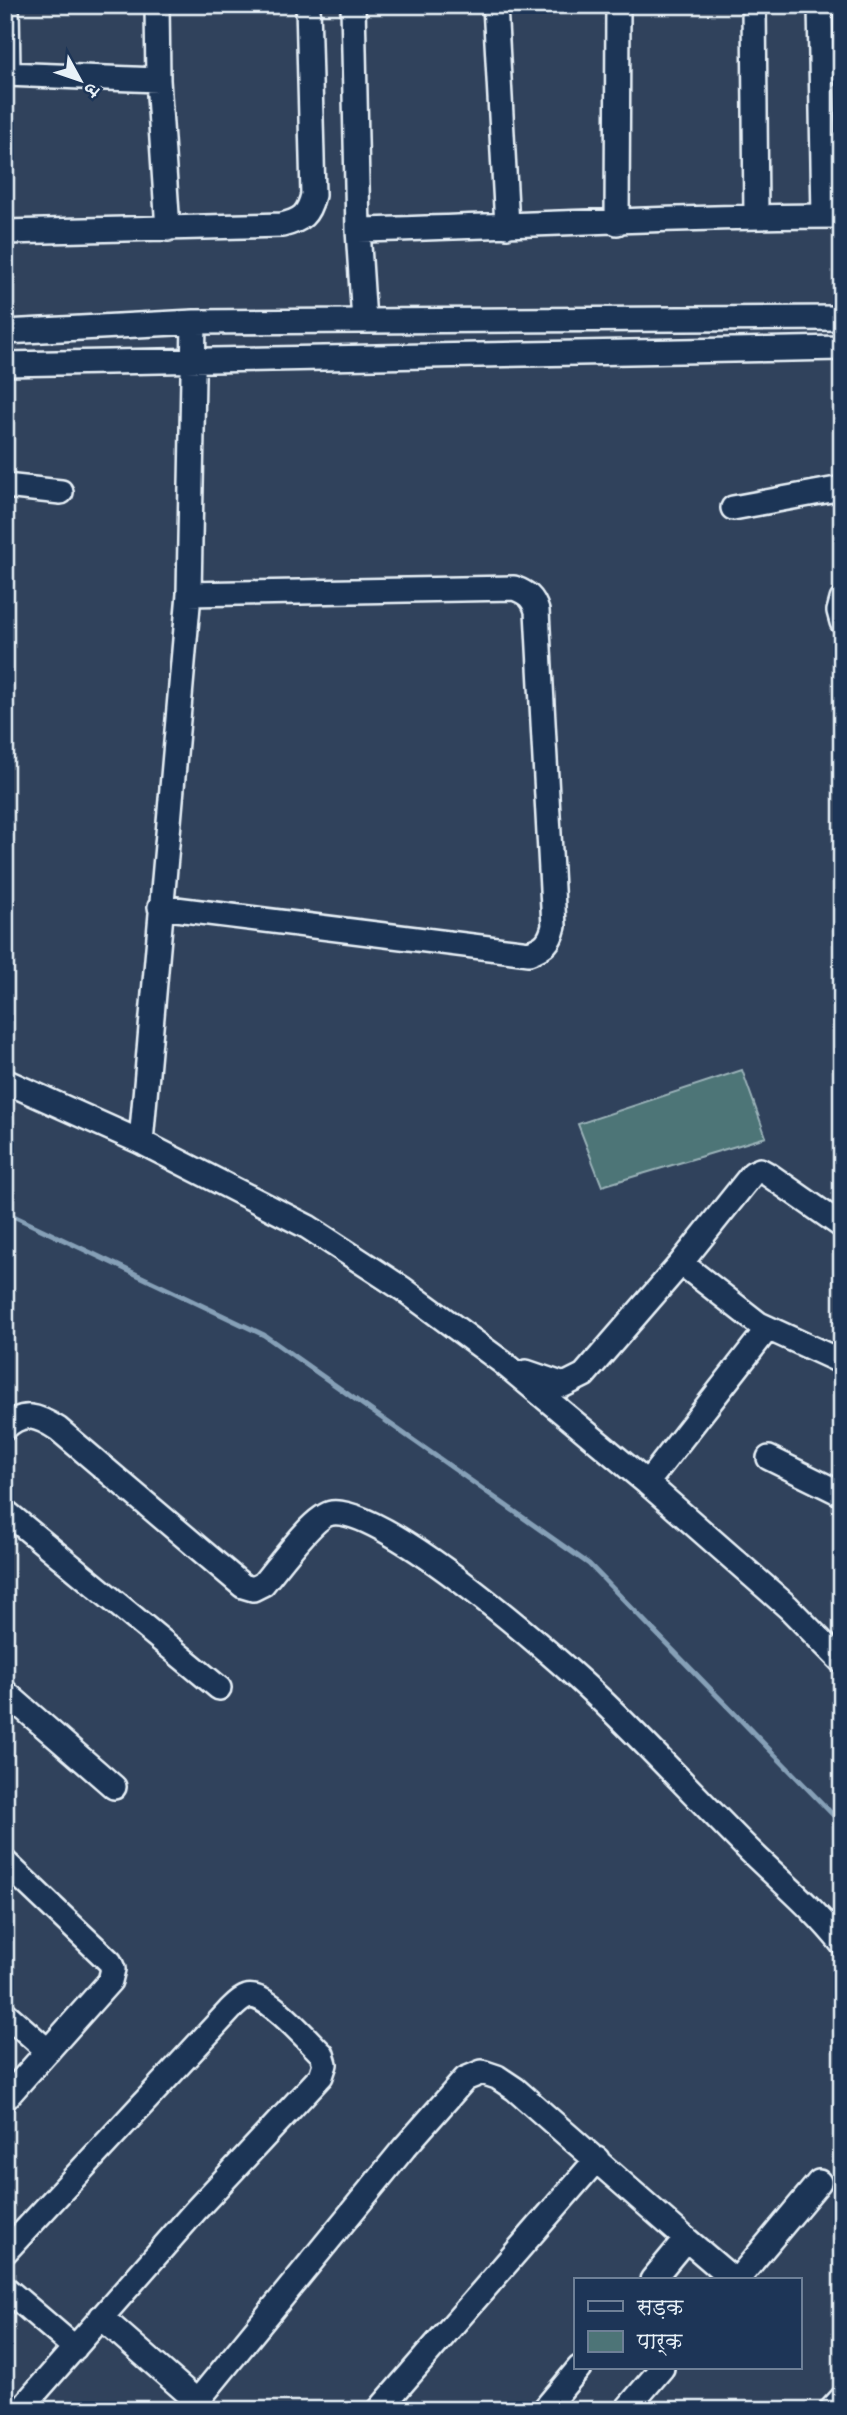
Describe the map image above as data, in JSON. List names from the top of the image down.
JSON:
{
  "legend": ["सड़क", "पार्क"],
  "north": "bottom right"
}
